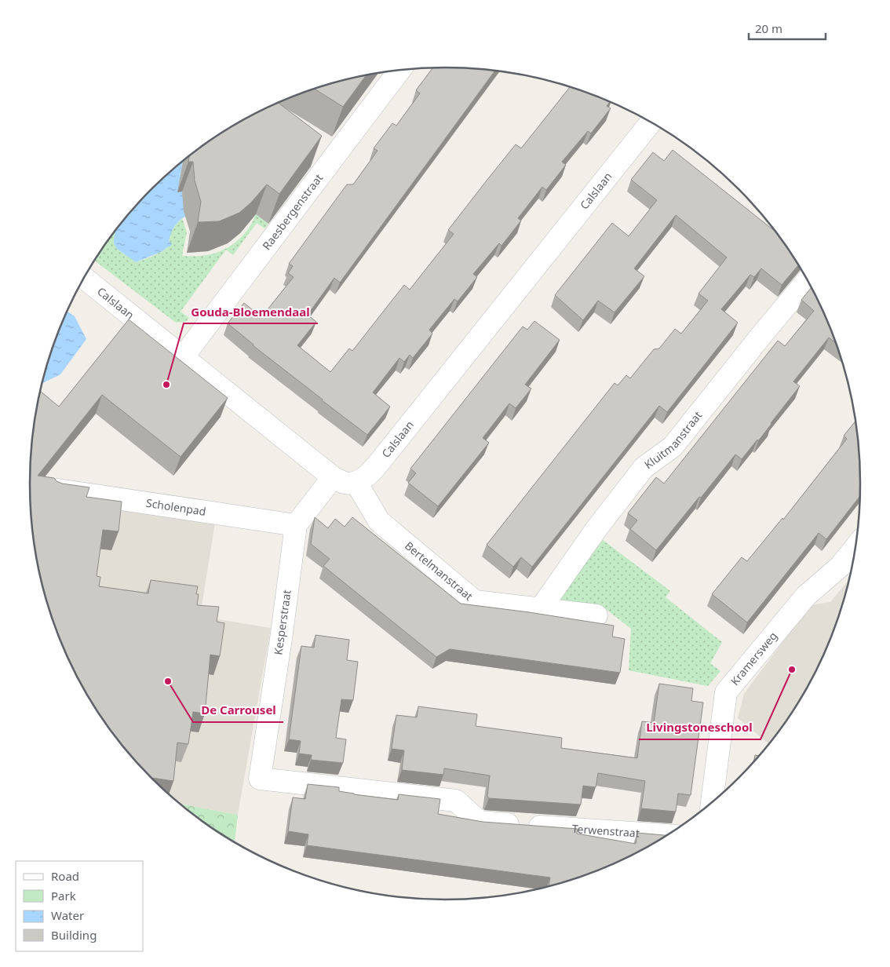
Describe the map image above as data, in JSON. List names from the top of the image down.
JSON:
{
  "streets": {
    "street": [
      "Calslaan",
      "Raesbergenstraat",
      "Kluitmanstraat",
      "Scholenpad",
      "Bertelmanstraat",
      "Kesperstraat",
      "Kramersweg",
      "Terwenstraat"
    ]
  },
  "crossings": [
    ["Calslaan", "Raesbergenstraat"],
    ["Calslaan", "Bertelmanstraat"],
    ["Kluitmanstraat", "Bertelmanstraat"],
    ["Scholenpad", "Kesperstraat"],
    ["Kesperstraat", "Terwenstraat"]
  ],
  "places": ["Gouda-Bloemendaal", "Livingstoneschool", "De Carrousel"],
  "legend": [
    "Road",
    "Park",
    "Water",
    "Building"
  ],
  "scale_bar": "20 m"
}
